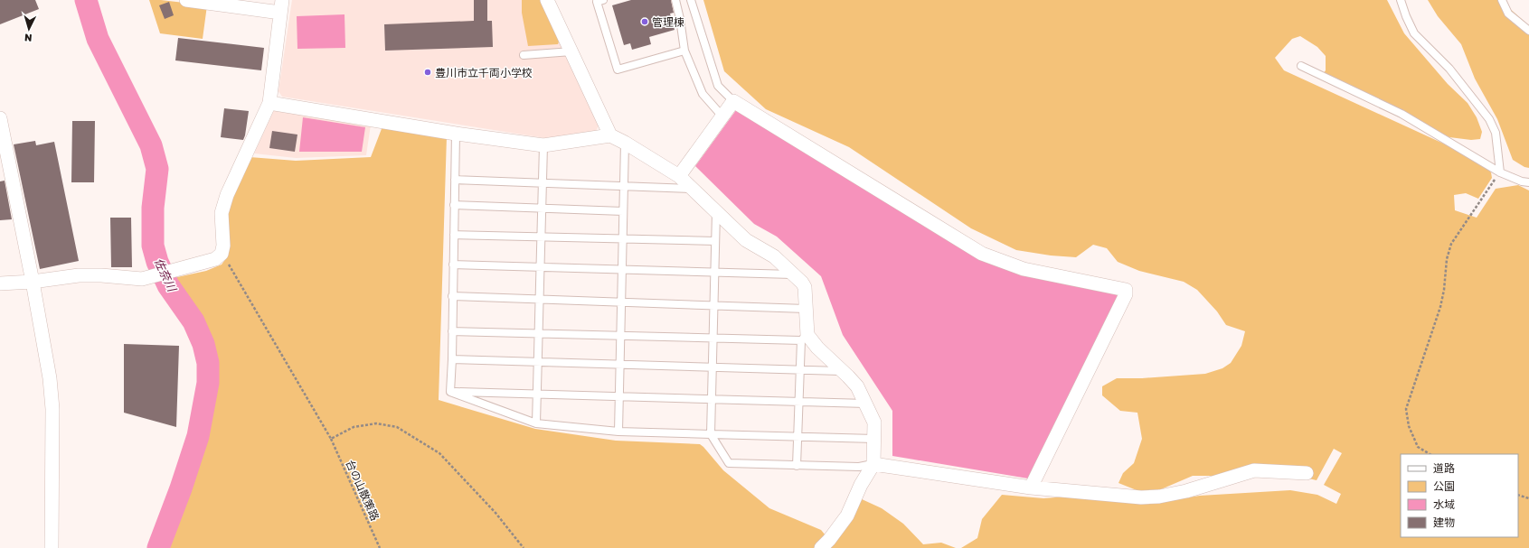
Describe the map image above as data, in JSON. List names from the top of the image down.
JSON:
{
  "streets": {
    "path": ["台の山散策路"]
  },
  "water": ["佐奈川"],
  "places": ["管理棟", "豊川市立千両小学校"],
  "legend": [
    "道路",
    "公園",
    "水域",
    "建物"
  ],
  "north": "bottom"
}
